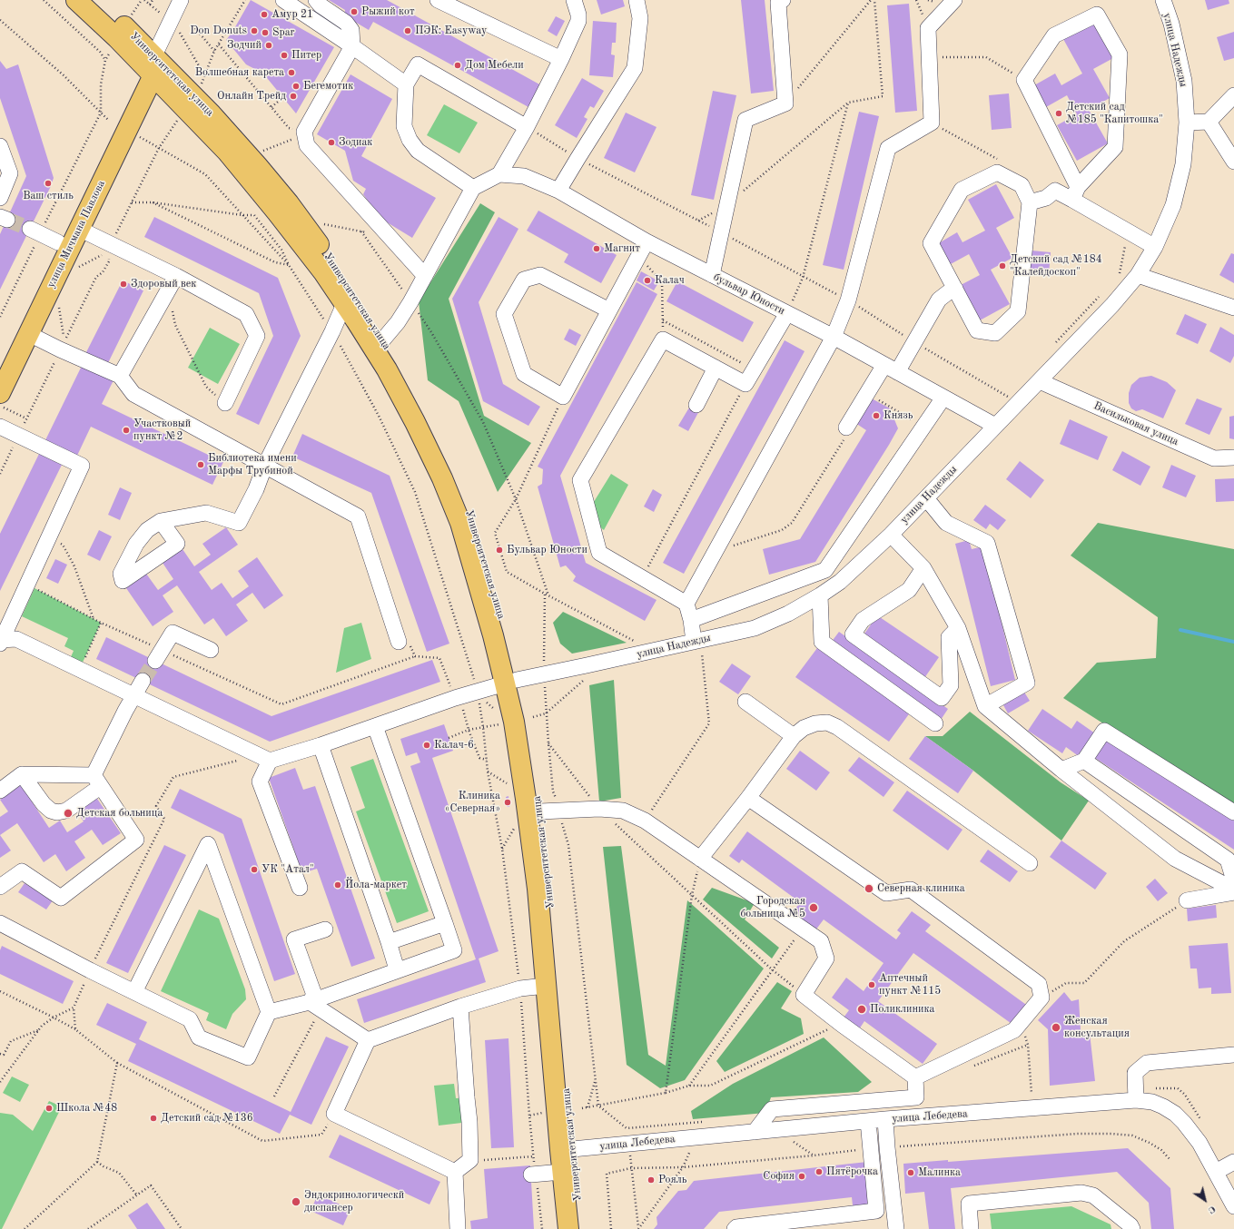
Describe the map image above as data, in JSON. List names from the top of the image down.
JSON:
{
  "streets": {
    "main road": ["Университетская улица", "улица Мичмана Павлова"],
    "street": [
      "улица Надежды",
      "бульвар Юности",
      "Васильковая улица",
      "улица Лебедева"
    ]
  },
  "crossings": [
    ["улица Надежды", "Университетская улица"],
    ["улица Надежды", "бульвар Юности"],
    ["улица Надежды", "Васильковая улица"],
    ["Университетская улица", "улица Мичмана Павлова"],
    ["Университетская улица", "улица Лебедева"]
  ],
  "places": [
    "Рыжий кот",
    "Амур 21",
    "Don Donuts",
    "ПЭК: Easyway",
    "Spar",
    "Зодчий",
    "Питер",
    "Дом Мебели",
    "Волшебная карета",
    "Бегемотик",
    "Онлайн Трейд",
    "Детский сад №185 \"Капитошка\"",
    "Зодиак",
    "Ваш стиль",
    "Магнит",
    "Детский сад №184 \"Калейдоскоп\"",
    "Калач",
    "Здоровый век",
    "Князь",
    "Участковый пункт №2",
    "Библиотека имени Марфы Трубиной",
    "Бульвар Юности",
    "Калач-6",
    "Клиника «Северная»",
    "Детская больница",
    "УК \"Атал\"",
    "Йола-маркет",
    "Северная клиника",
    "Городская больница №5",
    "Аптечный пункт №115",
    "Поликлиника",
    "Женская консультация",
    "Школа №48",
    "Детский сад №136",
    "Пятёрочка",
    "Малинка",
    "София",
    "Рояль",
    "Эндокринологическй диспансер"
  ],
  "north": "bottom right"
}
